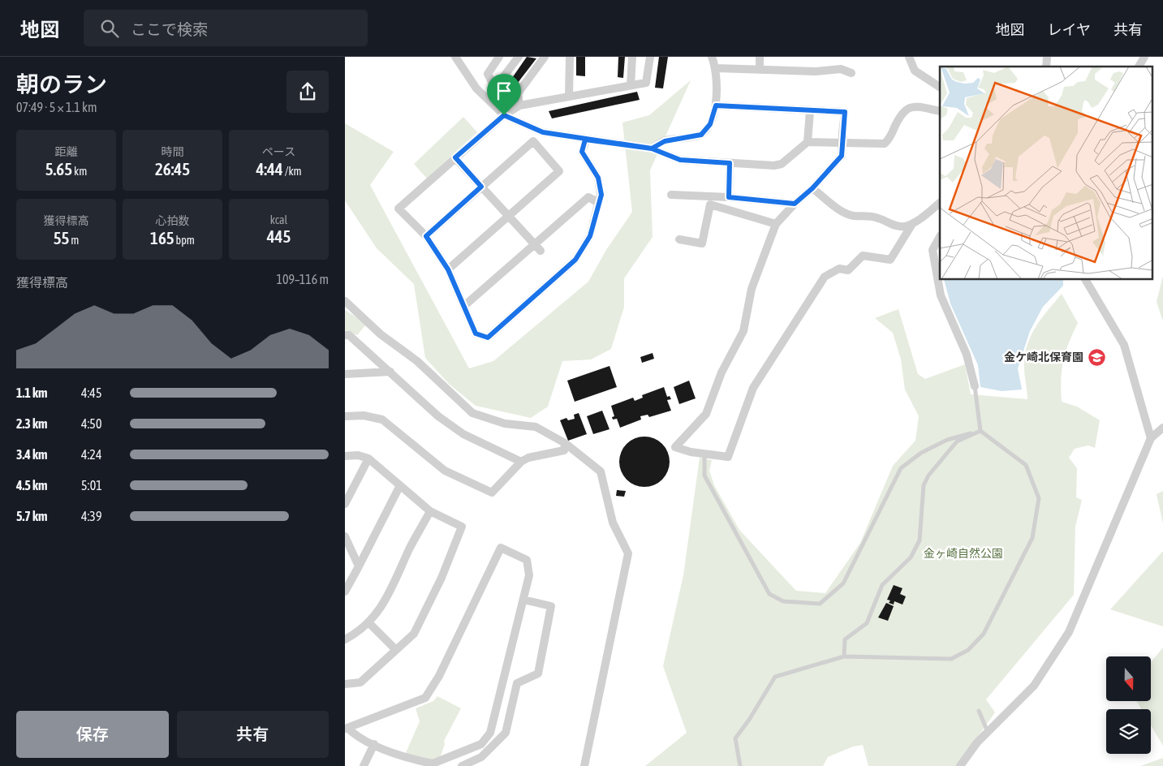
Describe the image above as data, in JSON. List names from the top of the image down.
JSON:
{
  "parks": ["金ヶ崎自然公園"],
  "places": {
    "school or university": ["金ケ崎北保育園"]
  },
  "north": "bottom",
  "page": {
    "header": "地図",
    "search": "ここで検索",
    "nav": ["地図", "レイヤ", "共有"],
    "heading": ["朝のラン", "07:49 · 5 × 1.1 km"],
    "stats": [
      ["距離", "5.65 km"],
      ["時間", "26:45"],
      ["ペース", "4:44 /km"],
      ["獲得標高", "55 m"],
      ["心拍数", "165 bpm"],
      ["kcal", "445"]
    ],
    "chart": ["獲得標高", "109–116 m"],
    "list": [
      {
        "name": "1.1 km",
        "note": "4:45"
      },
      {
        "name": "2.3 km",
        "note": "4:50"
      },
      {
        "name": "3.4 km",
        "note": "4:24"
      },
      {
        "name": "4.5 km",
        "note": "5:01"
      },
      {
        "name": "5.7 km",
        "note": "4:39"
      }
    ],
    "buttons": ["保存", "共有"]
  }
}
